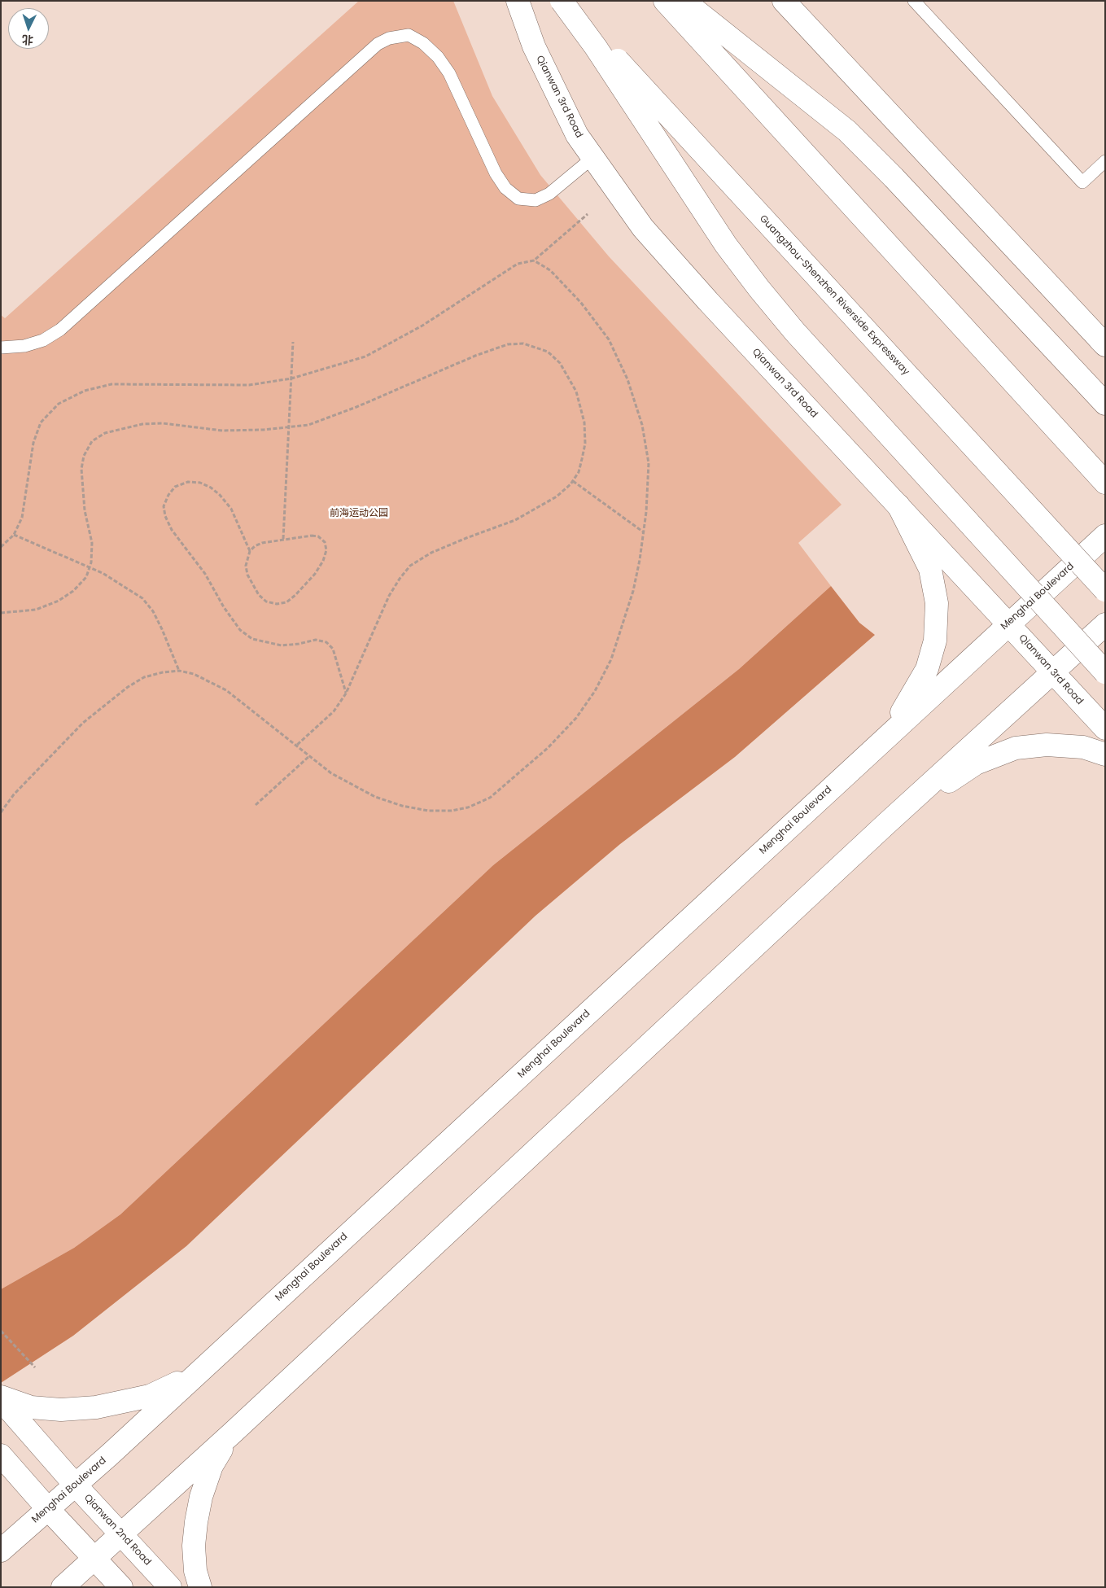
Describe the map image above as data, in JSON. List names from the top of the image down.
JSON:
{
  "streets": {
    "main road": [
      "Qianwan 3rd Road",
      "Guangzhou-Shenzhen Riverside Expressway",
      "Menghai Boulevard",
      "Qianwan 2nd Road"
    ]
  },
  "crossings": [
    ["Qianwan 3rd Road", "Menghai Boulevard"],
    ["Menghai Boulevard", "Qianwan 2nd Road"]
  ],
  "parks": ["前海运动公园"],
  "north": "bottom"
}
